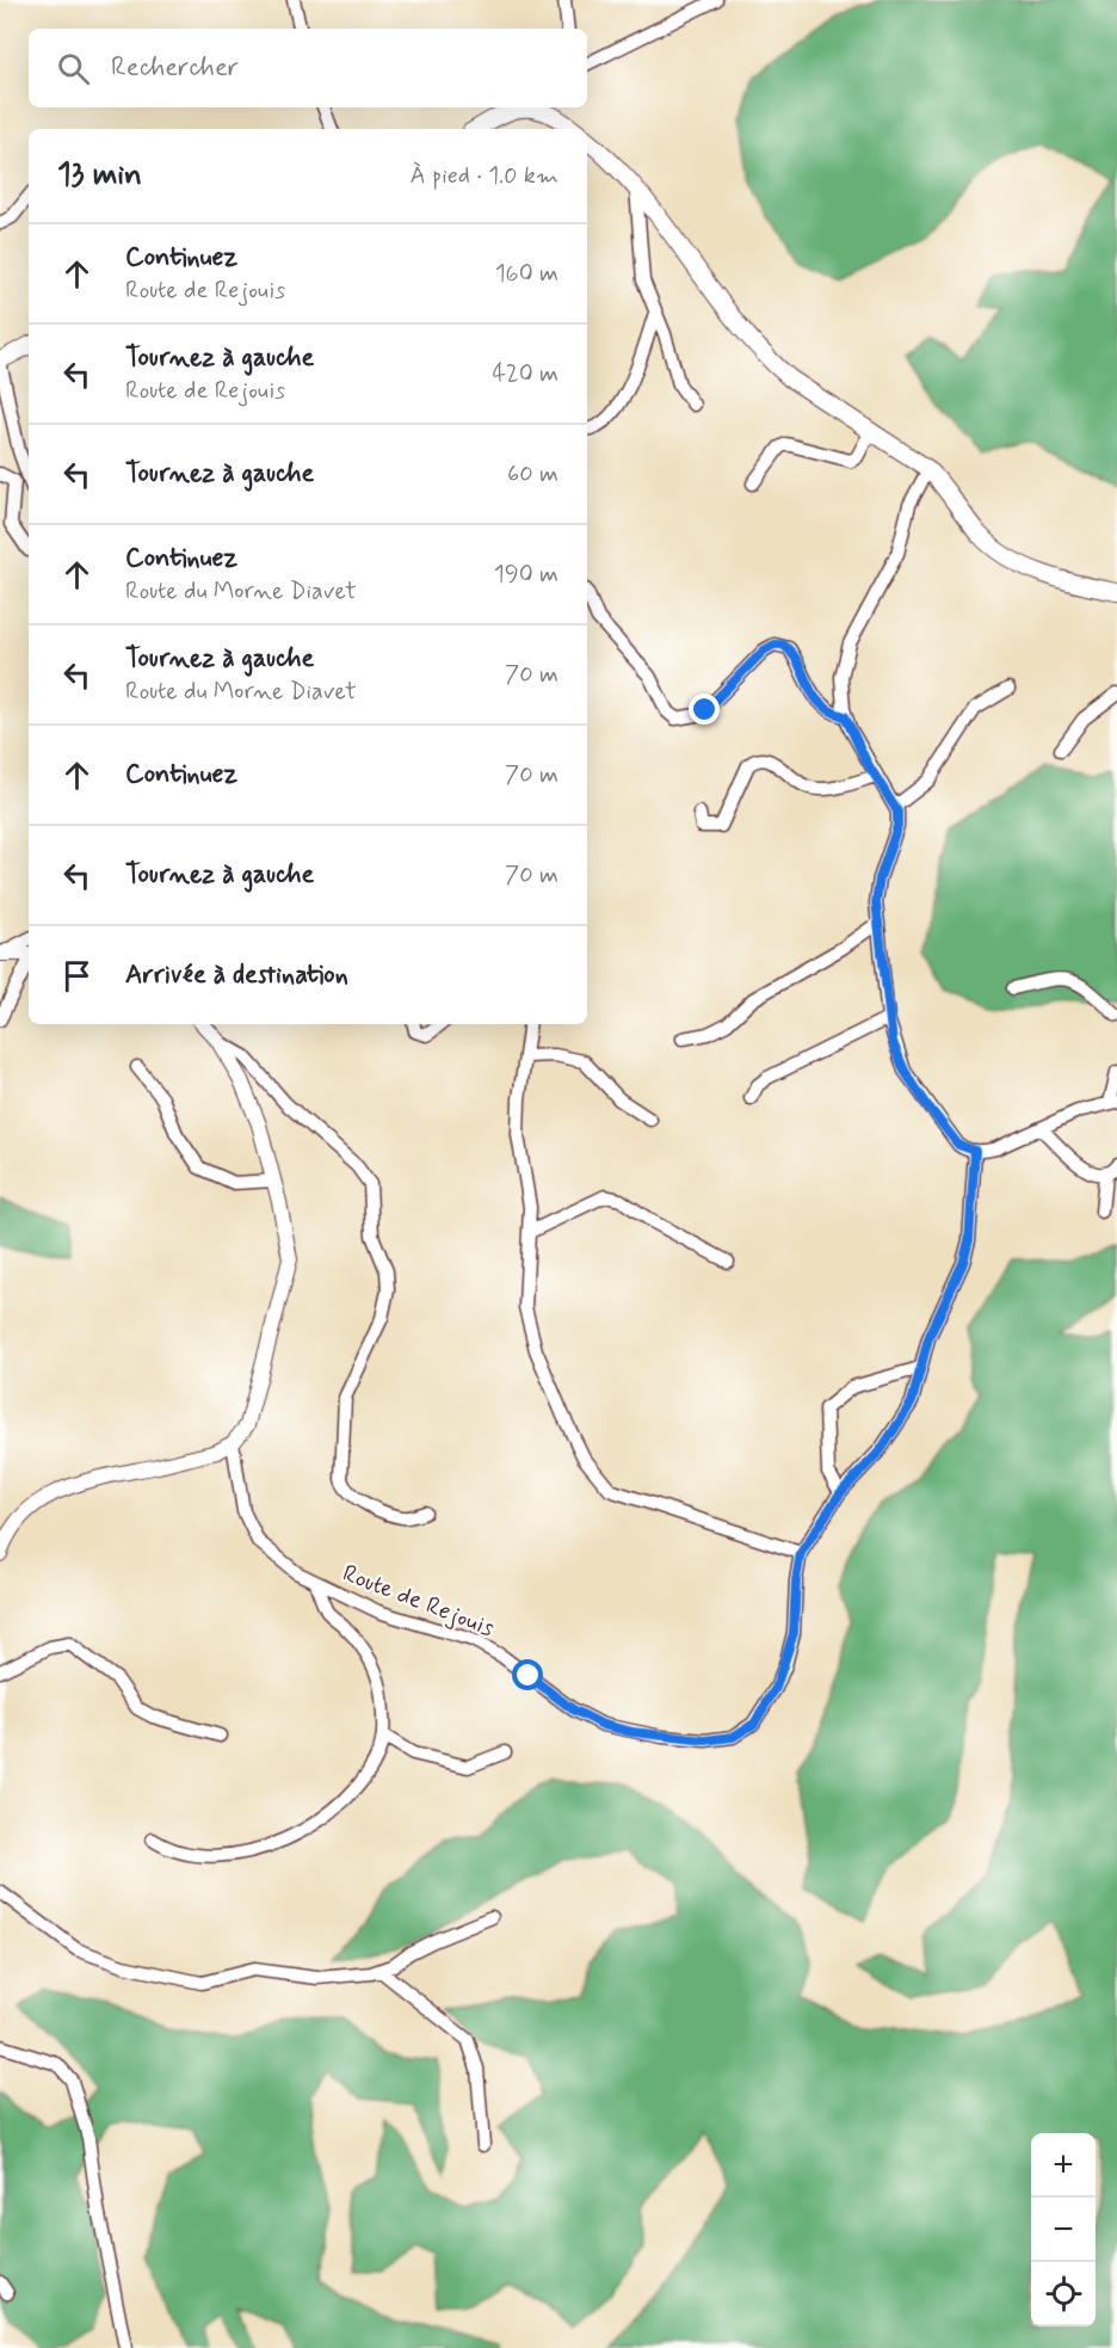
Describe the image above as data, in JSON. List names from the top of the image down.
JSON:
{
  "streets": {
    "street": ["Route de Rejouis"]
  },
  "page": {
    "search": "Rechercher",
    "heading": ["13 min", "À pied · 1.0 km"],
    "list": [
      ["Continuez", "Route de Rejouis", "160 m"],
      ["Tournez à gauche", "Route de Rejouis", "420 m"],
      ["Tournez à gauche", "60 m"],
      ["Continuez", "Route du Morne Diavet", "190 m"],
      ["Tournez à gauche", "Route du Morne Diavet", "70 m"],
      ["Continuez", "70 m"],
      ["Tournez à gauche", "70 m"],
      "Arrivée à destination"
    ],
    "map_buttons": ["+", "−"]
  }
}
